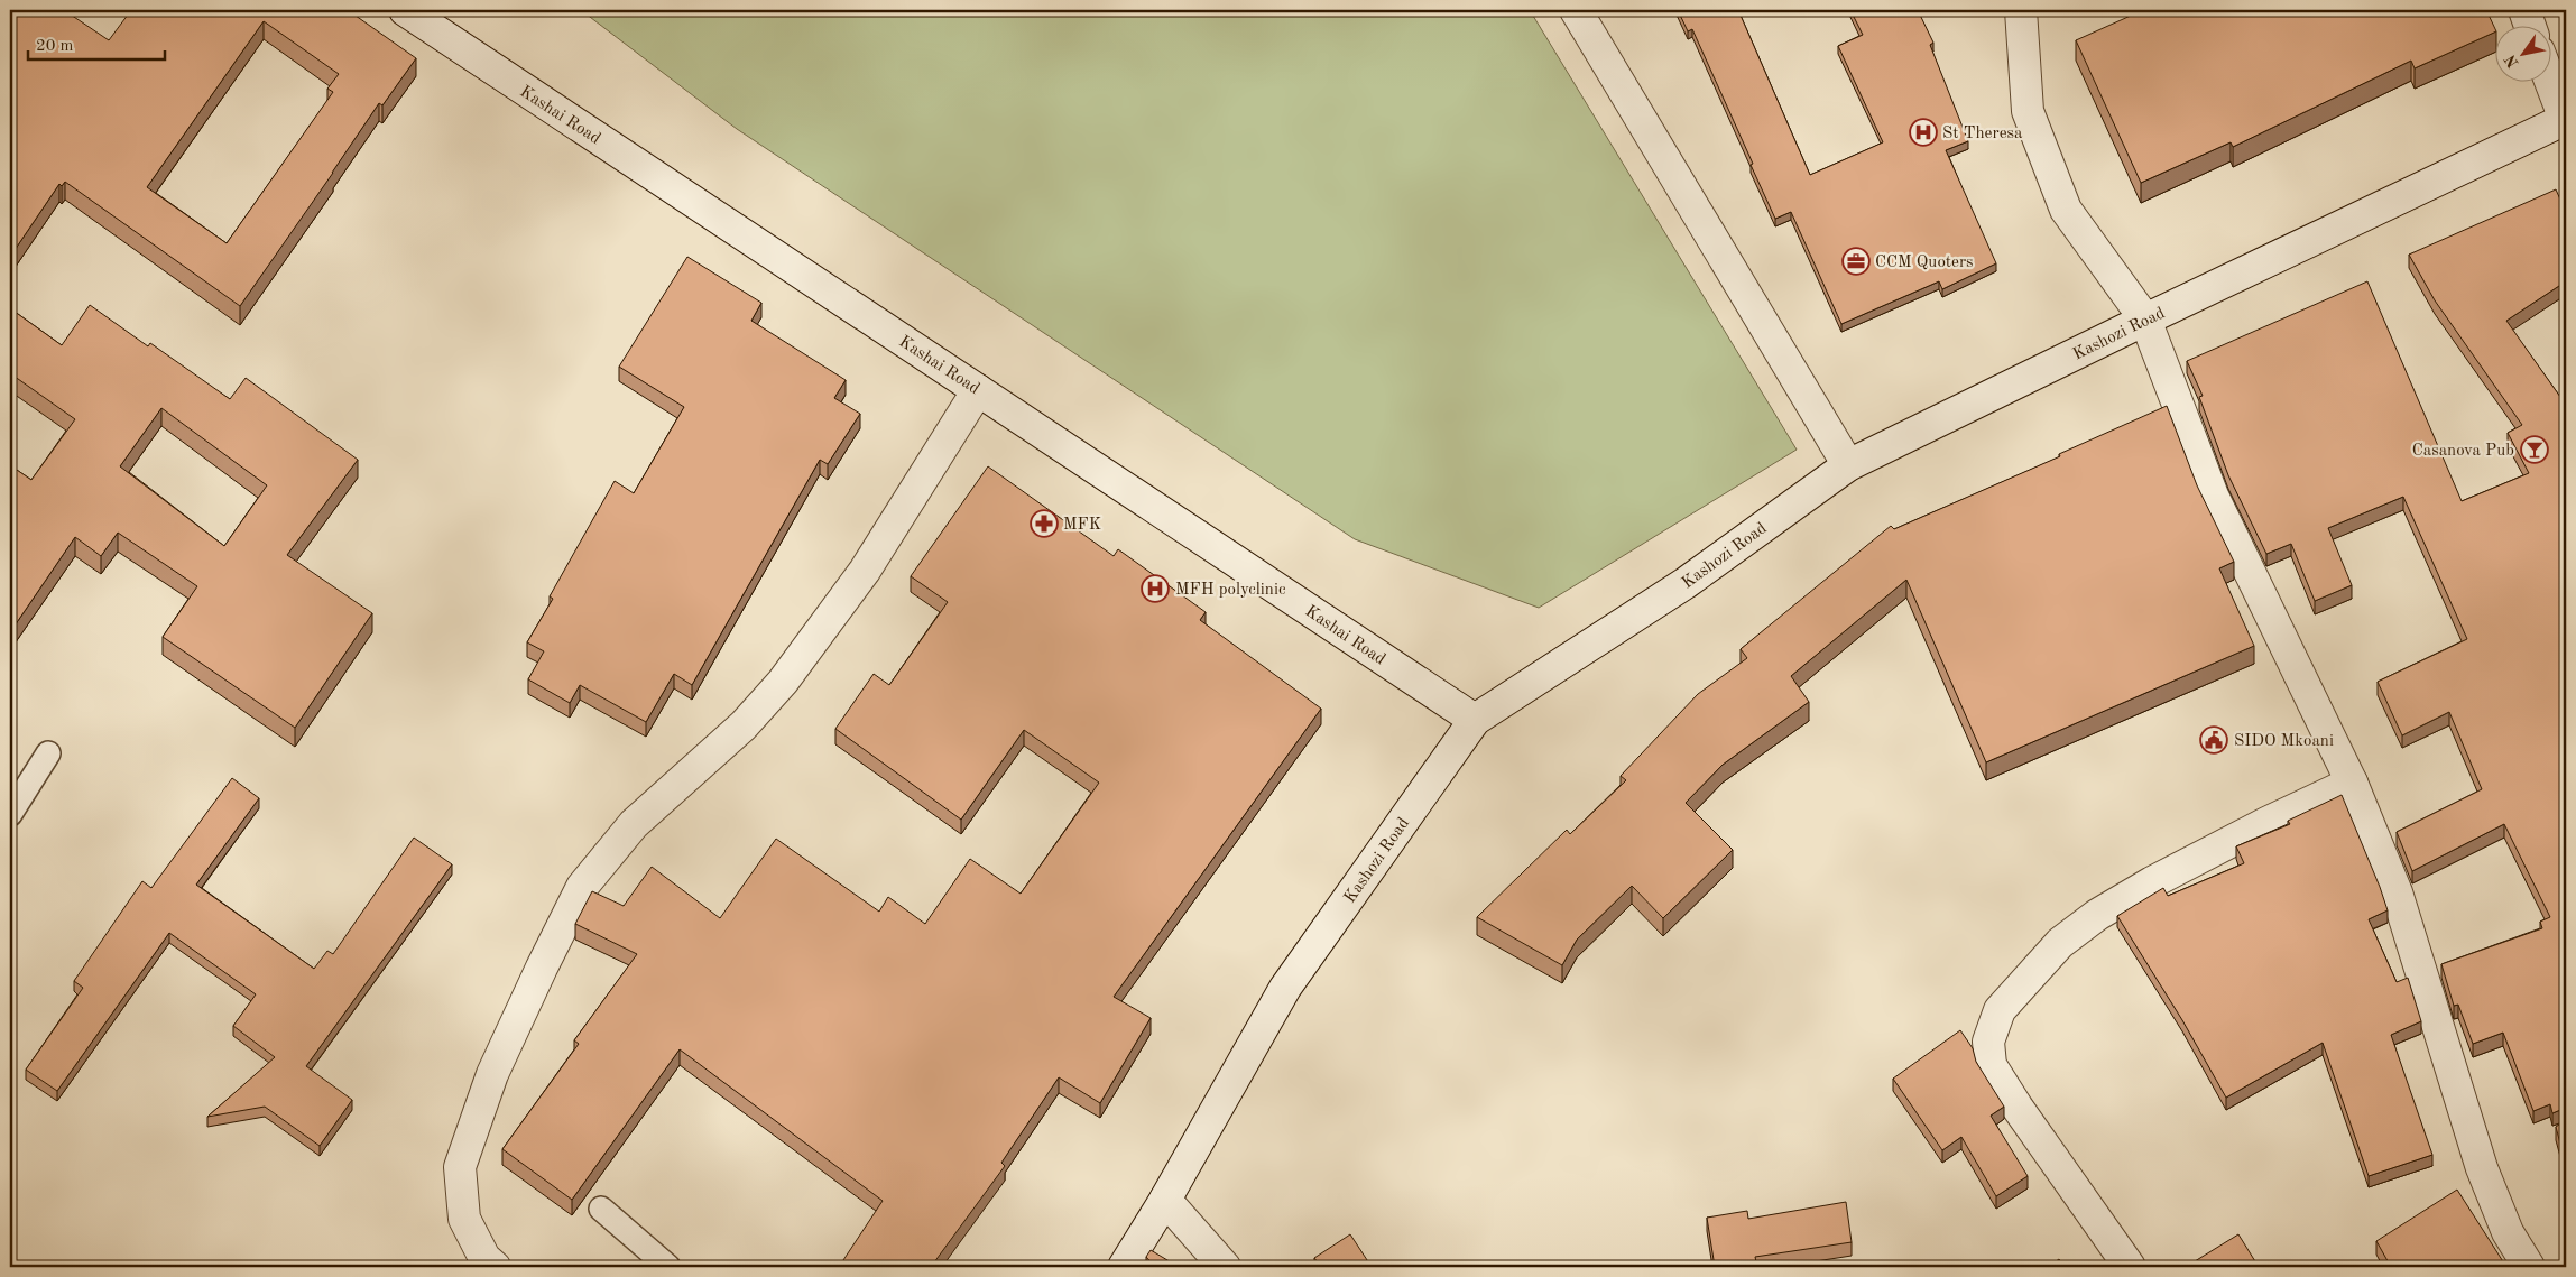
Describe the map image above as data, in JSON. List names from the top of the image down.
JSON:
{
  "streets": {
    "street": ["Kashai Road", "Kashozi Road"]
  },
  "crossings": [
    ["Kashai Road", "Kashozi Road"]
  ],
  "places": {
    "hospital": ["St Theresa", "MFH polyclinic"],
    "office": ["CCM Quoters"],
    "bar": ["Casanova Pub"],
    "pharmacy": ["MFK"],
    "public building": ["SIDO Mkoani"]
  },
  "scale_bar": "20 m",
  "north": "bottom left"
}
